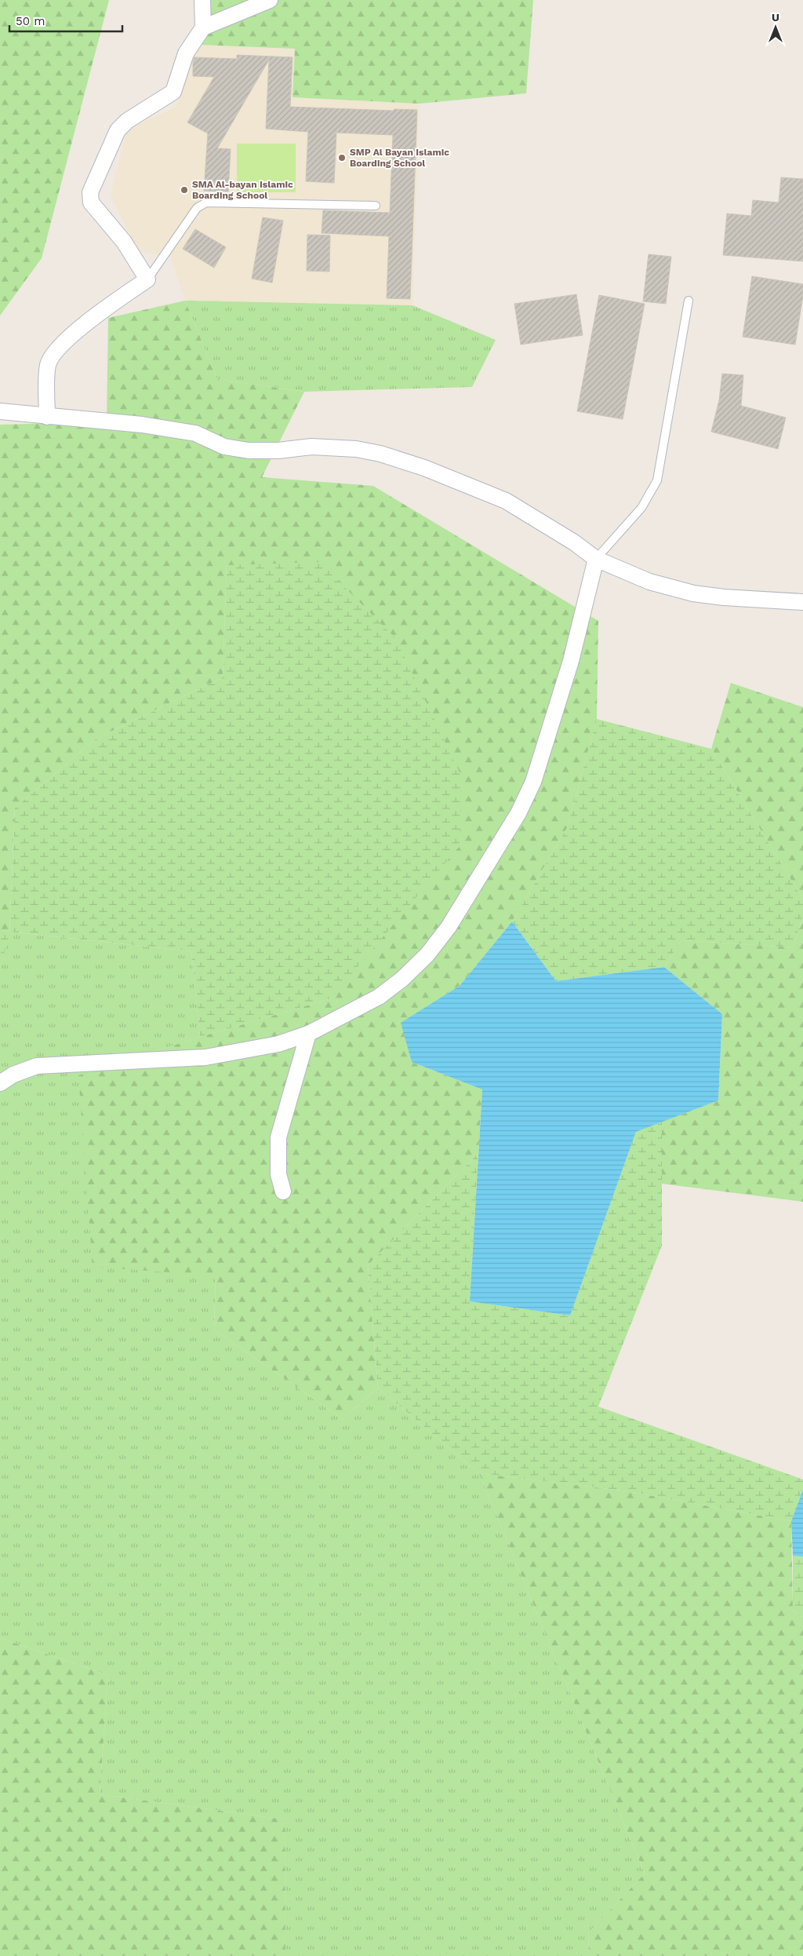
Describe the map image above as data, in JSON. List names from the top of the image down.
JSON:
{
  "places": ["SMP Al Bayan Islamic Boarding School", "SMA Al-bayan Islamic Boarding School"],
  "scale_bar": "50 m",
  "north": "top"
}
